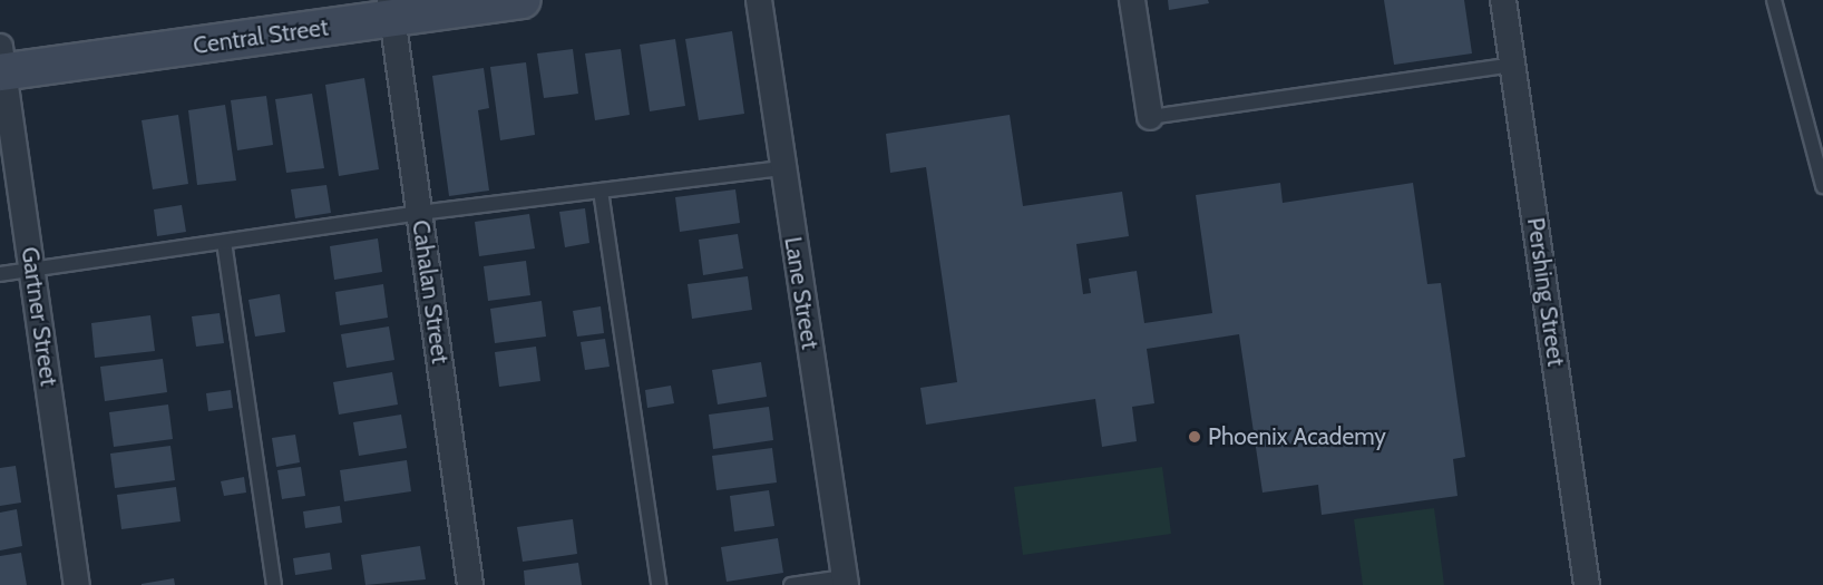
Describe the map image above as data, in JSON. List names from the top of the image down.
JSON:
{
  "streets": {
    "street": [
      "Central Street",
      "Cahalan Street",
      "Pershing Street",
      "Lane Street",
      "Gartner Street"
    ]
  },
  "crossings": [
    ["Central Street", "Cahalan Street"],
    ["Central Street", "Gartner Street"]
  ],
  "places": ["Phoenix Academy"]
}
